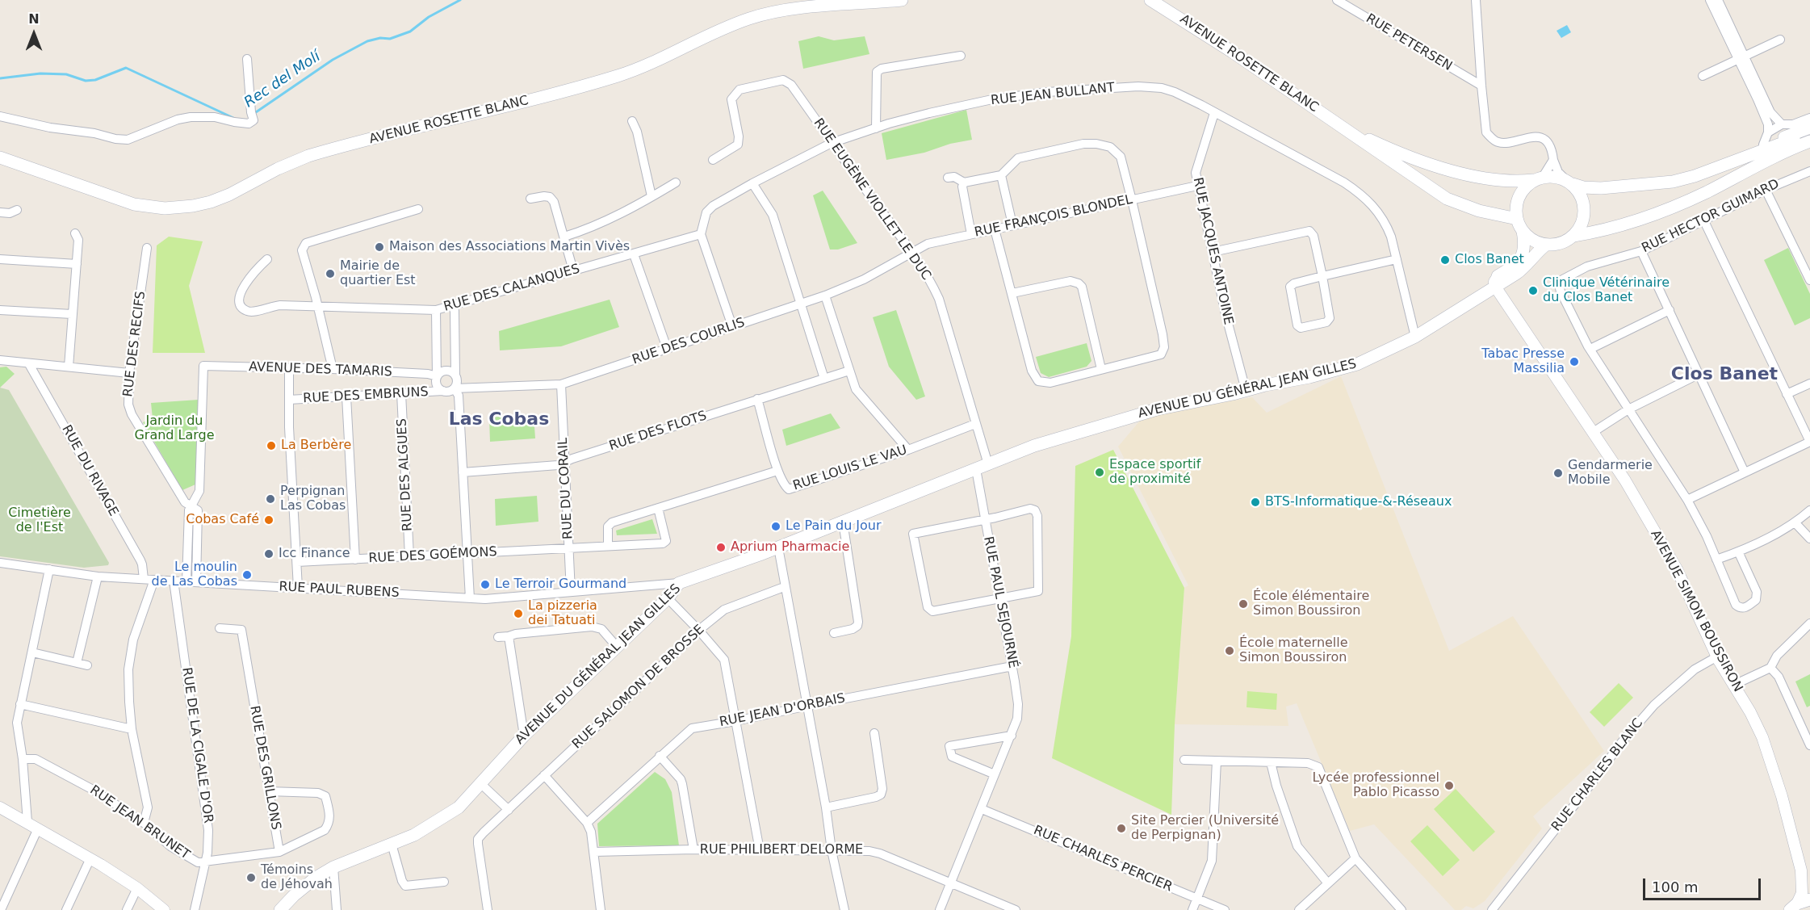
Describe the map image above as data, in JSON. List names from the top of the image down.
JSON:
{
  "streets": {
    "main road": ["AVENUE ROSETTE BLANC", "AVENUE DU GÉNÉRAL JEAN GILLES"],
    "street": [
      "RUE PETERSEN",
      "RUE JEAN BULLANT",
      "RUE EUGÈNE VIOLLET LE DUC",
      "RUE FRANÇOIS BLONDEL",
      "RUE HECTOR GUIMARD",
      "RUE JACQUES ANTOINE",
      "RUE DES CALANQUES",
      "RUE DES COURLIS",
      "RUE DES RECIFS",
      "AVENUE DES TAMARIS",
      "RUE DES EMBRUNS",
      "RUE DES FLOTS",
      "RUE LOUIS LE VAU",
      "RUE DU RIVAGE",
      "RUE DES ALGUES",
      "RUE DU CORAIL",
      "RUE DES GOÉMONS",
      "RUE PAUL RUBENS",
      "RUE PAUL SEJOURNÉ",
      "AVENUE SIMON BOUSSIRON",
      "RUE SALOMON DE BROSSE",
      "RUE JEAN D'ORBAIS",
      "RUE DE LA CIGALE D'OR",
      "RUE DES GRILLONS",
      "RUE CHARLES BLANC",
      "RUE JEAN BRUNET",
      "RUE PHILIBERT DELORME",
      "RUE CHARLES PERCIER"
    ]
  },
  "crossings": [
    ["AVENUE ROSETTE BLANC", "AVENUE DU GÉNÉRAL JEAN GILLES"],
    ["RUE JEAN BULLANT", "RUE EUGÈNE VIOLLET LE DUC"],
    ["RUE JEAN BULLANT", "RUE JACQUES ANTOINE"],
    ["RUE JEAN BULLANT", "RUE DES CALANQUES"],
    ["RUE JEAN BULLANT", "AVENUE DU GÉNÉRAL JEAN GILLES"],
    ["RUE EUGÈNE VIOLLET LE DUC", "RUE FRANÇOIS BLONDEL"],
    ["RUE EUGÈNE VIOLLET LE DUC", "RUE DES COURLIS"],
    ["RUE EUGÈNE VIOLLET LE DUC", "AVENUE DU GÉNÉRAL JEAN GILLES"],
    ["RUE EUGÈNE VIOLLET LE DUC", "RUE LOUIS LE VAU"],
    ["RUE EUGÈNE VIOLLET LE DUC", "RUE PAUL SEJOURNÉ"],
    ["RUE FRANÇOIS BLONDEL", "RUE JACQUES ANTOINE"],
    ["RUE FRANÇOIS BLONDEL", "RUE DES COURLIS"],
    ["RUE JACQUES ANTOINE", "AVENUE DU GÉNÉRAL JEAN GILLES"],
    ["RUE DES COURLIS", "AVENUE DES TAMARIS"],
    ["RUE DES COURLIS", "RUE DES EMBRUNS"],
    ["RUE DES COURLIS", "RUE DU CORAIL"],
    ["RUE DES RECIFS", "AVENUE DES TAMARIS"],
    ["AVENUE DES TAMARIS", "RUE DES EMBRUNS"],
    ["AVENUE DU GÉNÉRAL JEAN GILLES", "RUE PAUL RUBENS"],
    ["AVENUE DU GÉNÉRAL JEAN GILLES", "RUE PAUL SEJOURNÉ"],
    ["AVENUE DU GÉNÉRAL JEAN GILLES", "AVENUE SIMON BOUSSIRON"],
    ["RUE DES EMBRUNS", "RUE DES ALGUES"],
    ["RUE DES EMBRUNS", "RUE DES GOÉMONS"],
    ["RUE DES EMBRUNS", "RUE PAUL RUBENS"],
    ["RUE DES FLOTS", "RUE LOUIS LE VAU"],
    ["RUE DES FLOTS", "RUE DU CORAIL"],
    ["RUE DU RIVAGE", "RUE PAUL RUBENS"],
    ["RUE DES ALGUES", "RUE DES GOÉMONS"],
    ["RUE DU CORAIL", "RUE DES GOÉMONS"],
    ["RUE DU CORAIL", "RUE PAUL RUBENS"],
    ["RUE PAUL RUBENS", "RUE DE LA CIGALE D'OR"],
    ["RUE PAUL SEJOURNÉ", "RUE JEAN D'ORBAIS"],
    ["RUE PAUL SEJOURNÉ", "RUE PHILIBERT DELORME"],
    ["RUE PAUL SEJOURNÉ", "RUE CHARLES PERCIER"],
    ["AVENUE SIMON BOUSSIRON", "RUE CHARLES BLANC"],
    ["RUE DE LA CIGALE D'OR", "RUE JEAN BRUNET"]
  ],
  "districts": ["Clos Banet", "Las Cobas"],
  "water": ["Rec del Molí"],
  "parks": ["Jardin du Grand Large", "Cimetière de l'Est"],
  "places": [
    "Maison des Associations Martin Vivès",
    "Clos Banet",
    "Mairie de quartier Est",
    "Clinique Vétérinaire du Clos Banet",
    "Tabac Presse Massilia",
    "La Berbère",
    "Espace sportif de proximité",
    "Gendarmerie Mobile",
    "Perpignan Las Cobas",
    "BTS-Informatique-&-Réseaux",
    "Cobas Café",
    "Le Pain du Jour",
    "Aprium Pharmacie",
    "Icc Finance",
    "Le moulin de Las Cobas",
    "Le Terroir Gourmand",
    "École élémentaire Simon Boussiron",
    "La pizzeria dei Tatuati",
    "École maternelle Simon Boussiron",
    "Lycée professionnel Pablo Picasso",
    "Site Percier (Université de Perpignan)",
    "Témoins de Jéhovah"
  ],
  "scale_bar": "100 m",
  "north": "top"
}
